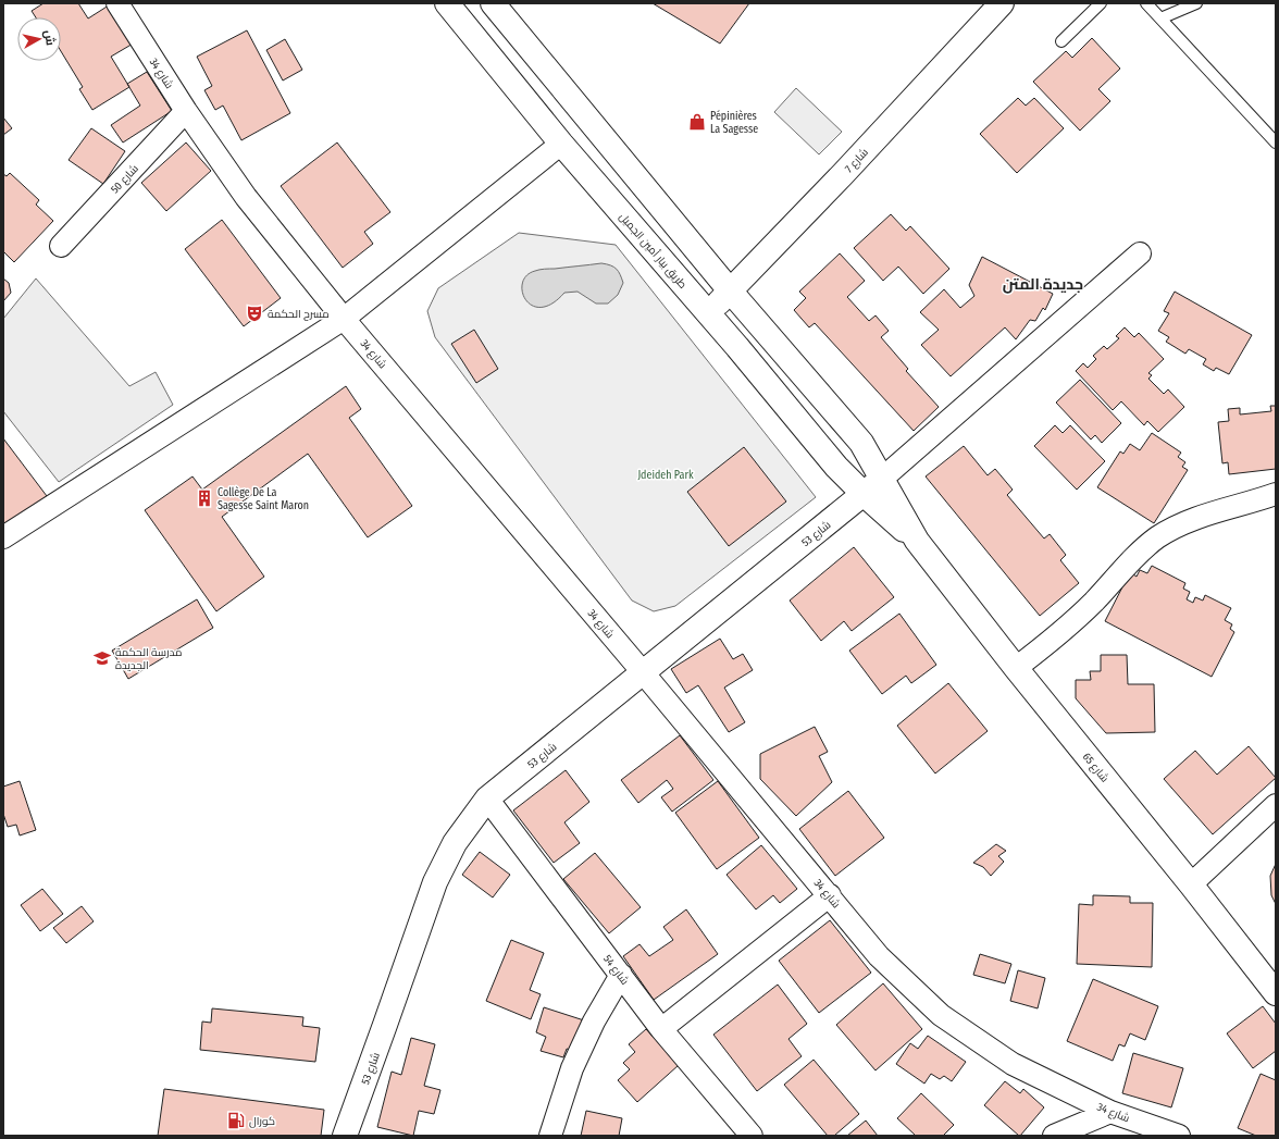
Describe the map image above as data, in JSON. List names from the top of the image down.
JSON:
{
  "streets": {
    "main road": [
      "شارع 7",
      "طريق بيار أمين الجميل",
      "شارع 53",
      "شارع 65"
    ],
    "street": ["شارع 34", "شارع 50", "شارع 54"]
  },
  "crossings": [
    ["شارع 34", "شارع 50"],
    ["شارع 34", "شارع 53"],
    ["شارع 7", "طريق بيار أمين الجميل"],
    ["طريق بيار أمين الجميل", "شارع 53"],
    ["طريق بيار أمين الجميل", "شارع 65"],
    ["شارع 53", "شارع 65"],
    ["شارع 53", "شارع 54"]
  ],
  "districts": ["جديدة المتن"],
  "parks": ["Jdeideh Park"],
  "places": {
    "shop": ["Pépinières La Sagesse"],
    "theatre": ["مسرح الحكمة"],
    "building": ["Collège De La Sagesse Saint Maron"],
    "school or university": ["مدرسة الحكمة الجديدة"],
    "fuel station": ["كورال"]
  },
  "north": "right"
}
